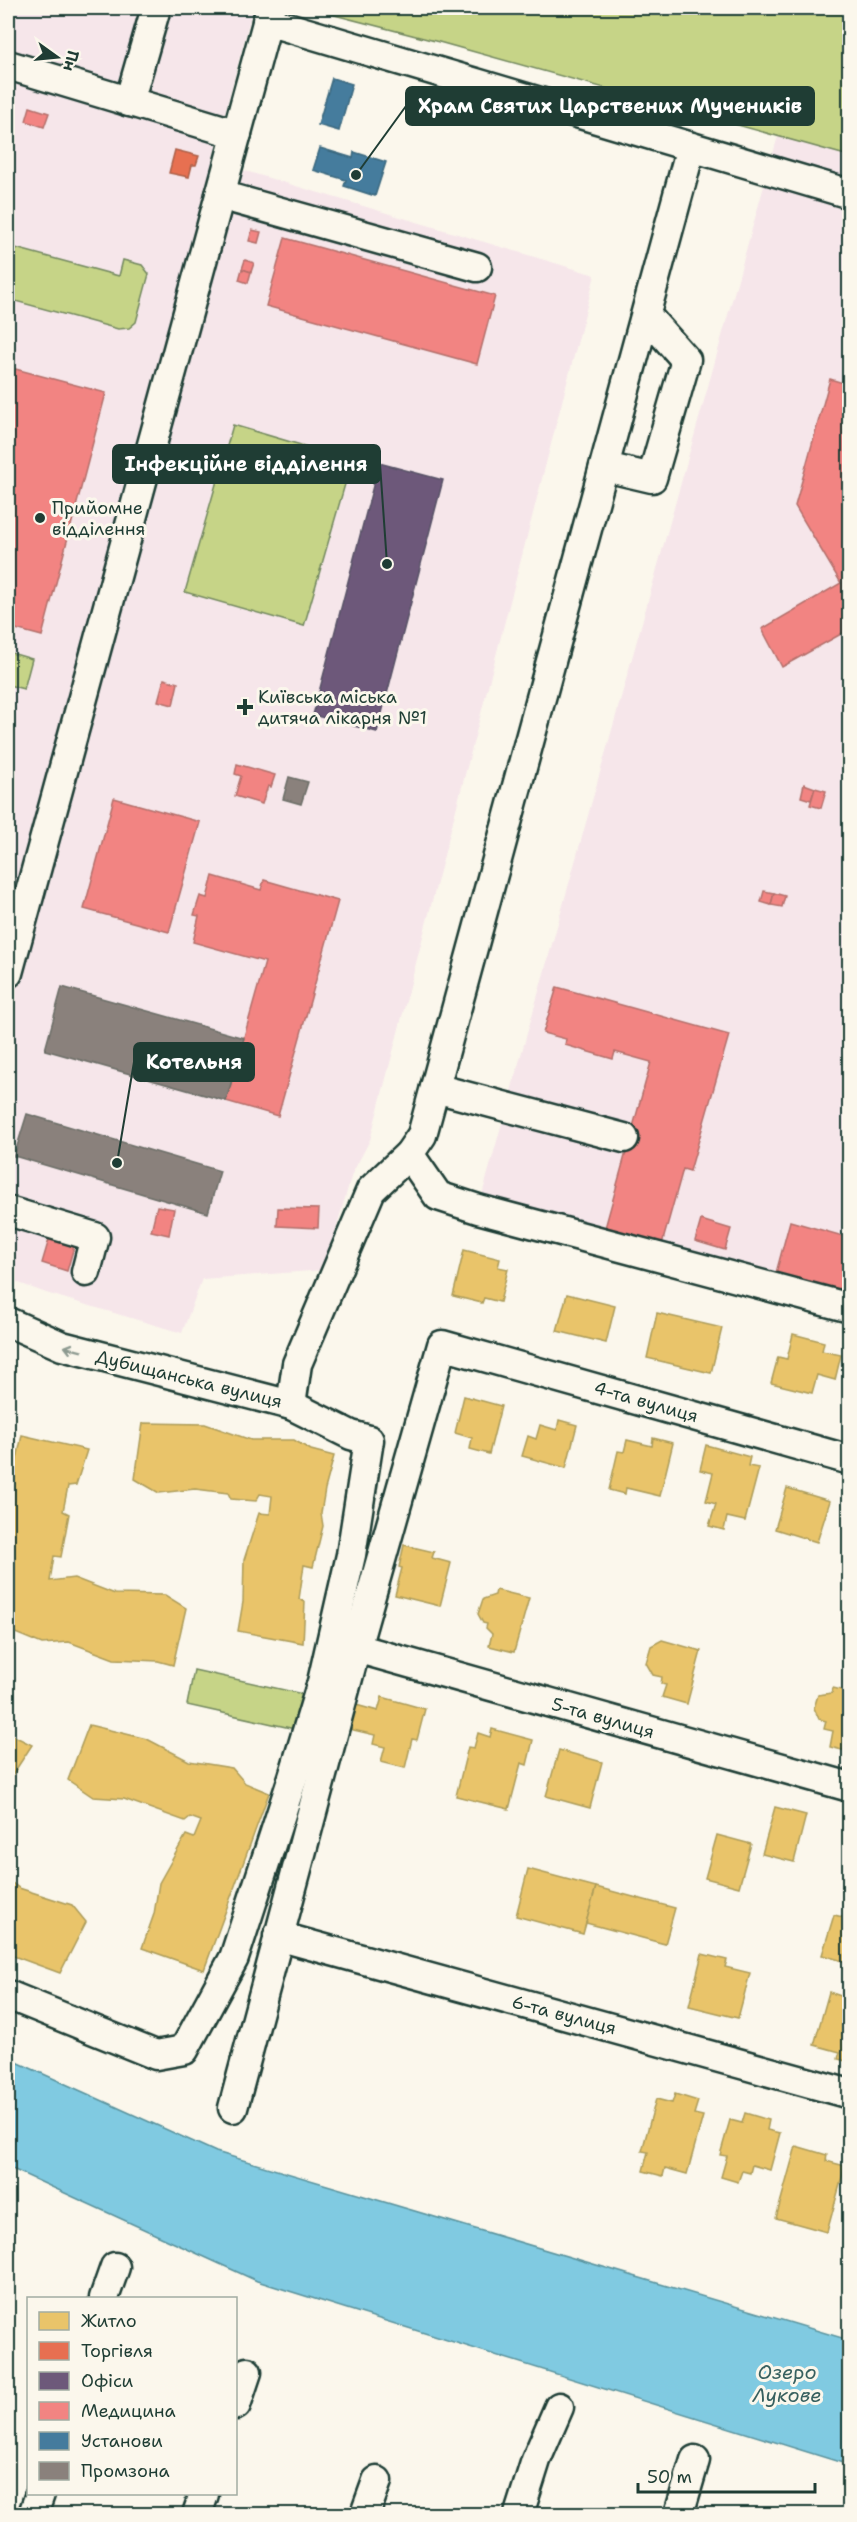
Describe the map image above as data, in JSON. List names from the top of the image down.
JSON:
{
  "streets": {
    "street": [
      "Дубищанська вулиця",
      "4-та вулиця",
      "5-та вулиця",
      "6-та вулиця"
    ]
  },
  "crossings": [
    ["4-та вулиця", "5-та вулиця"]
  ],
  "water": ["Озеро Лукове"],
  "places": {
    "other": [
      "Храм Святих Царствених Мучеників",
      "Прийомне відділення",
      "Інфекційне відділення",
      "Котельня"
    ],
    "health": ["Київська міська дитяча лікарня №1"]
  },
  "legend": [
    "Житло",
    "Торгівля",
    "Офіси",
    "Медицина",
    "Установи",
    "Промзона"
  ],
  "scale_bar": "50 m",
  "north": "right"
}
